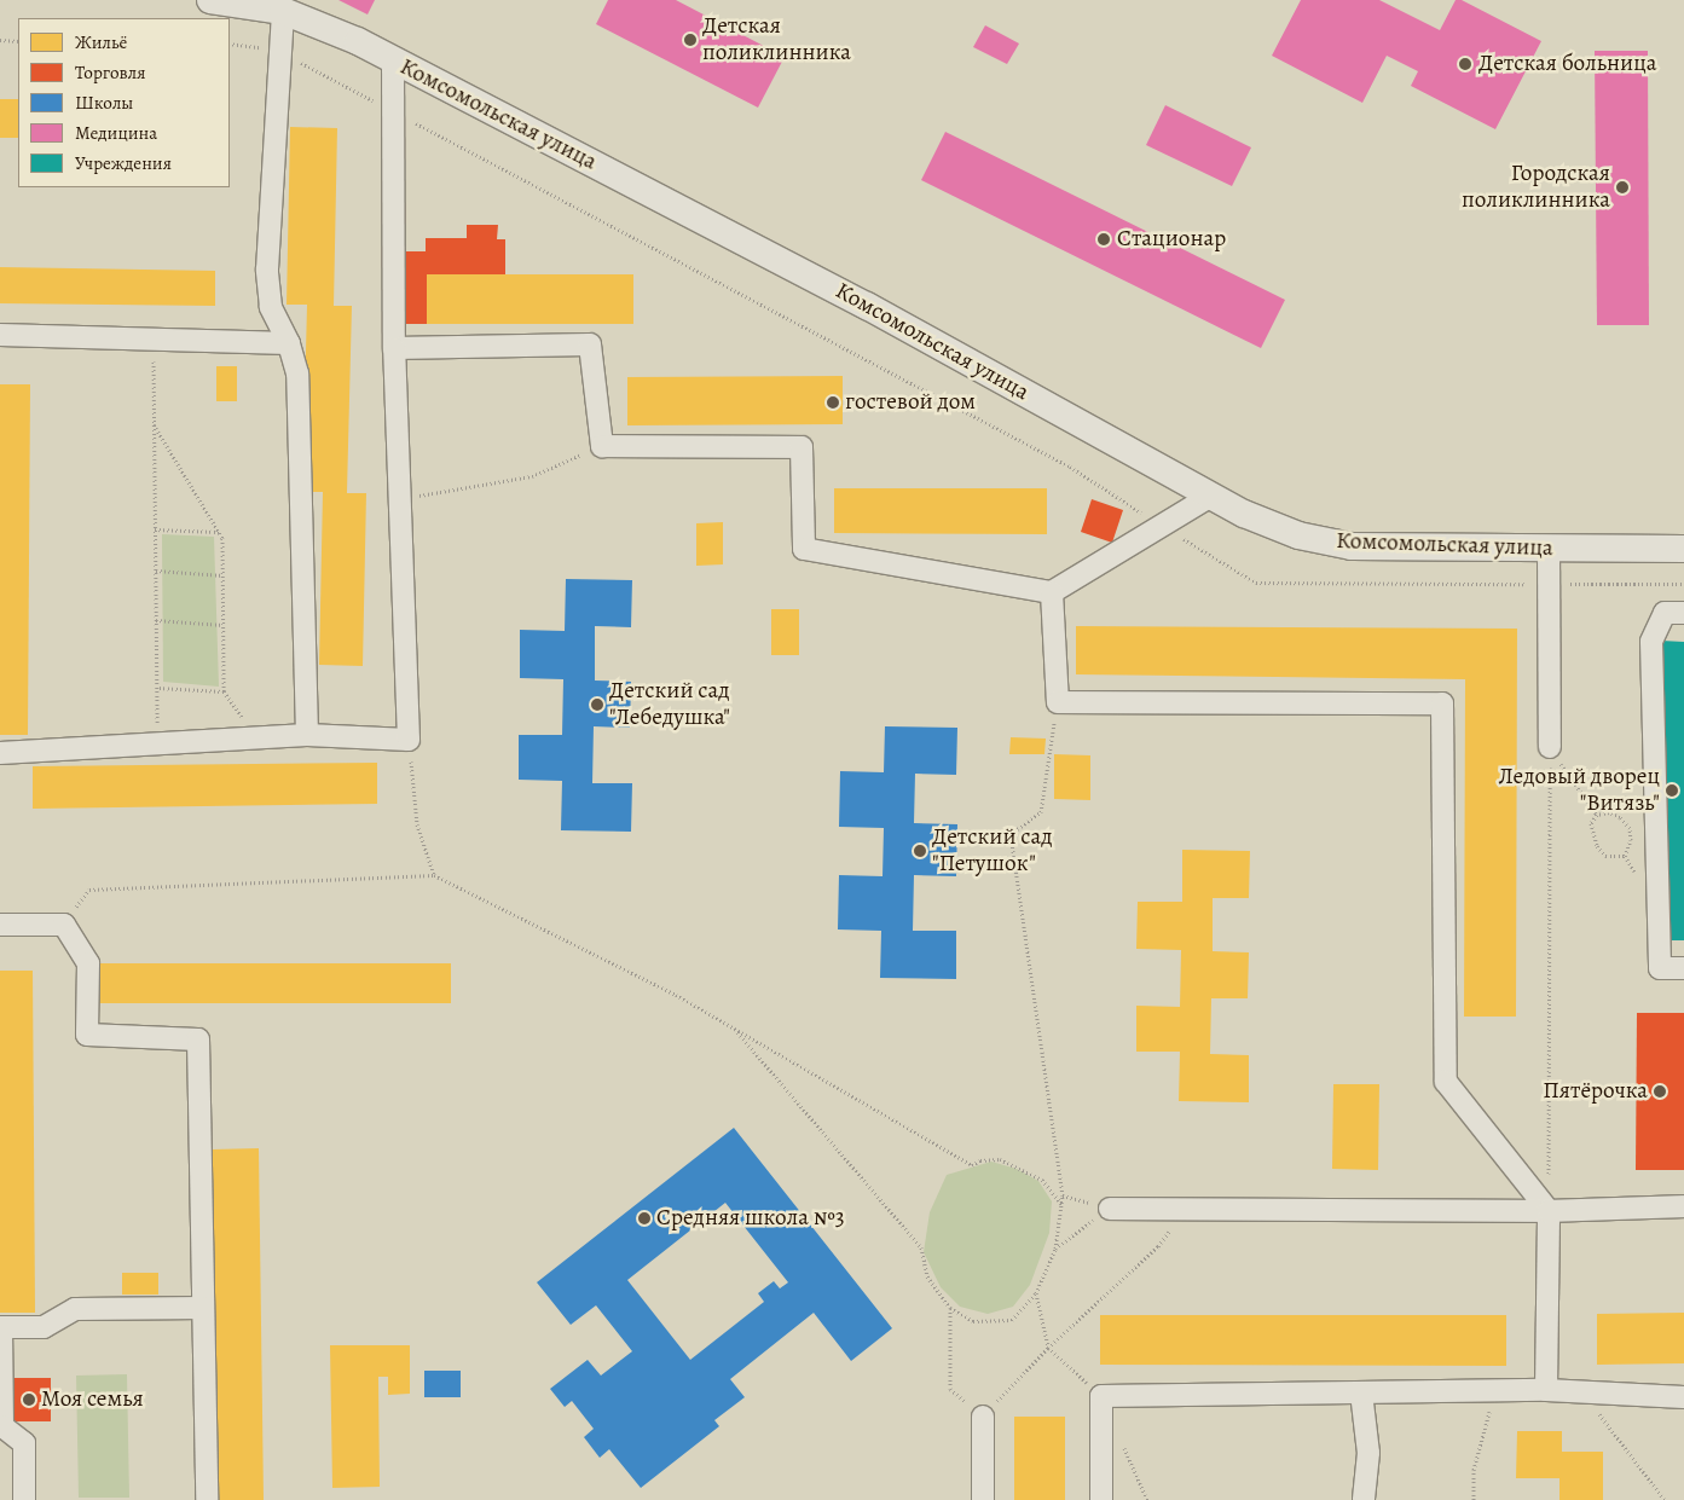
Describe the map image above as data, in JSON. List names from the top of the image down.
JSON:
{
  "streets": {
    "street": ["Комсомольская улица"]
  },
  "places": [
    "Детская поликлинника",
    "Детская больница",
    "Городская поликлинника",
    "Стационар",
    "гостевой дом",
    "Детский сад \"Лебедушка\"",
    "Ледовый дворец \"Витязь\"",
    "Детский сад \"Петушок\"",
    "Пятёрочка",
    "Средняя школа №3",
    "Моя семья"
  ],
  "legend": [
    "Жильё",
    "Торговля",
    "Школы",
    "Медицина",
    "Учреждения"
  ]
}
